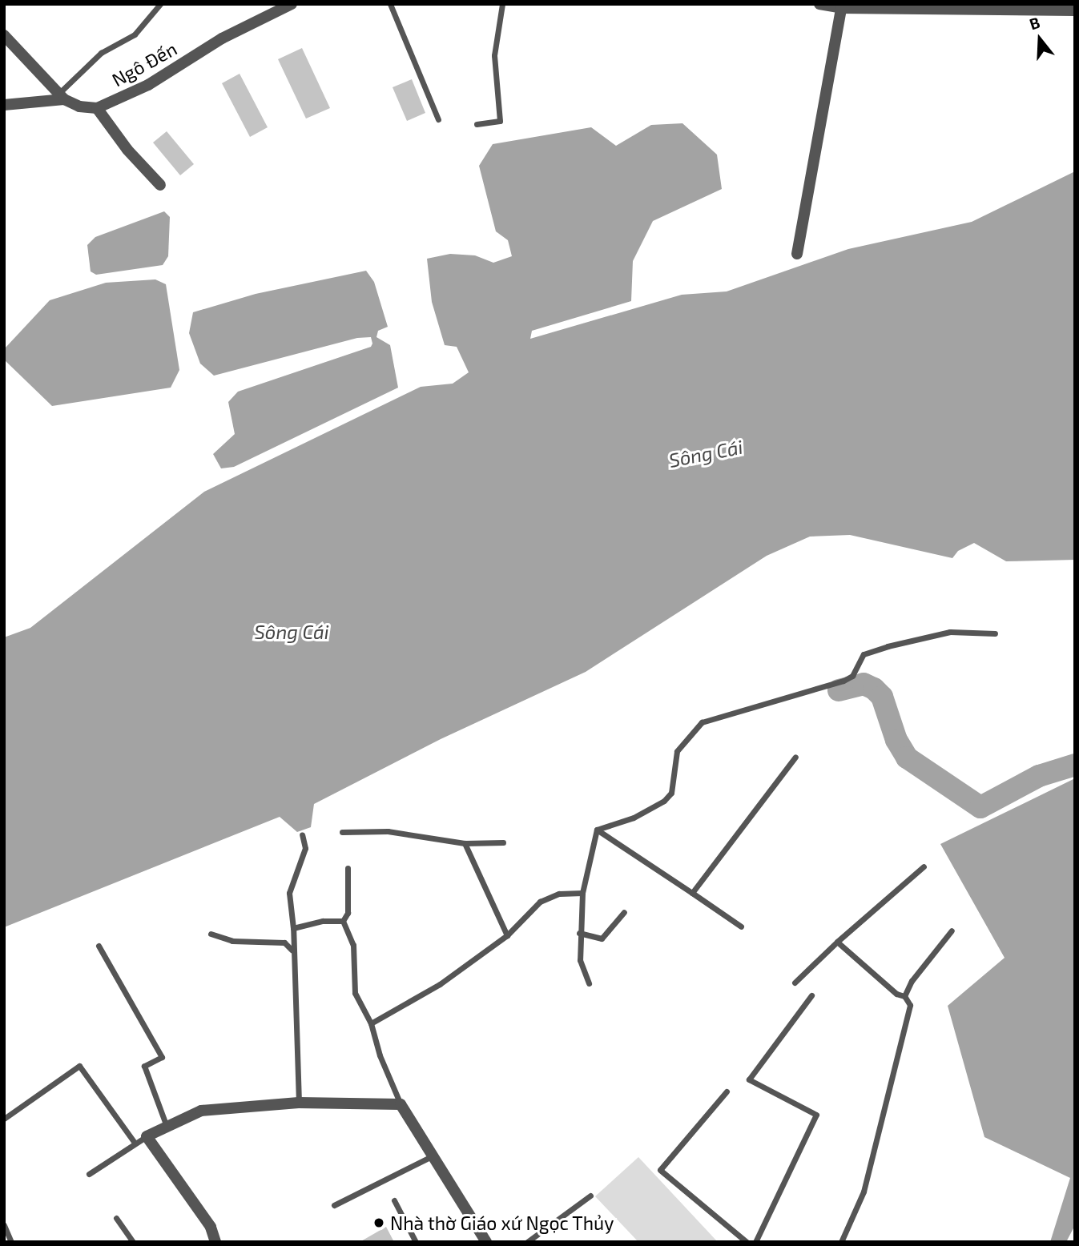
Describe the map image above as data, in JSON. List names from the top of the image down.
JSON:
{
  "streets": {
    "street": ["Ngô Đến"]
  },
  "water": ["Sông Cái"],
  "places": ["Nhà thờ Giáo xứ Ngọc Thủy"],
  "north": "top"
}
